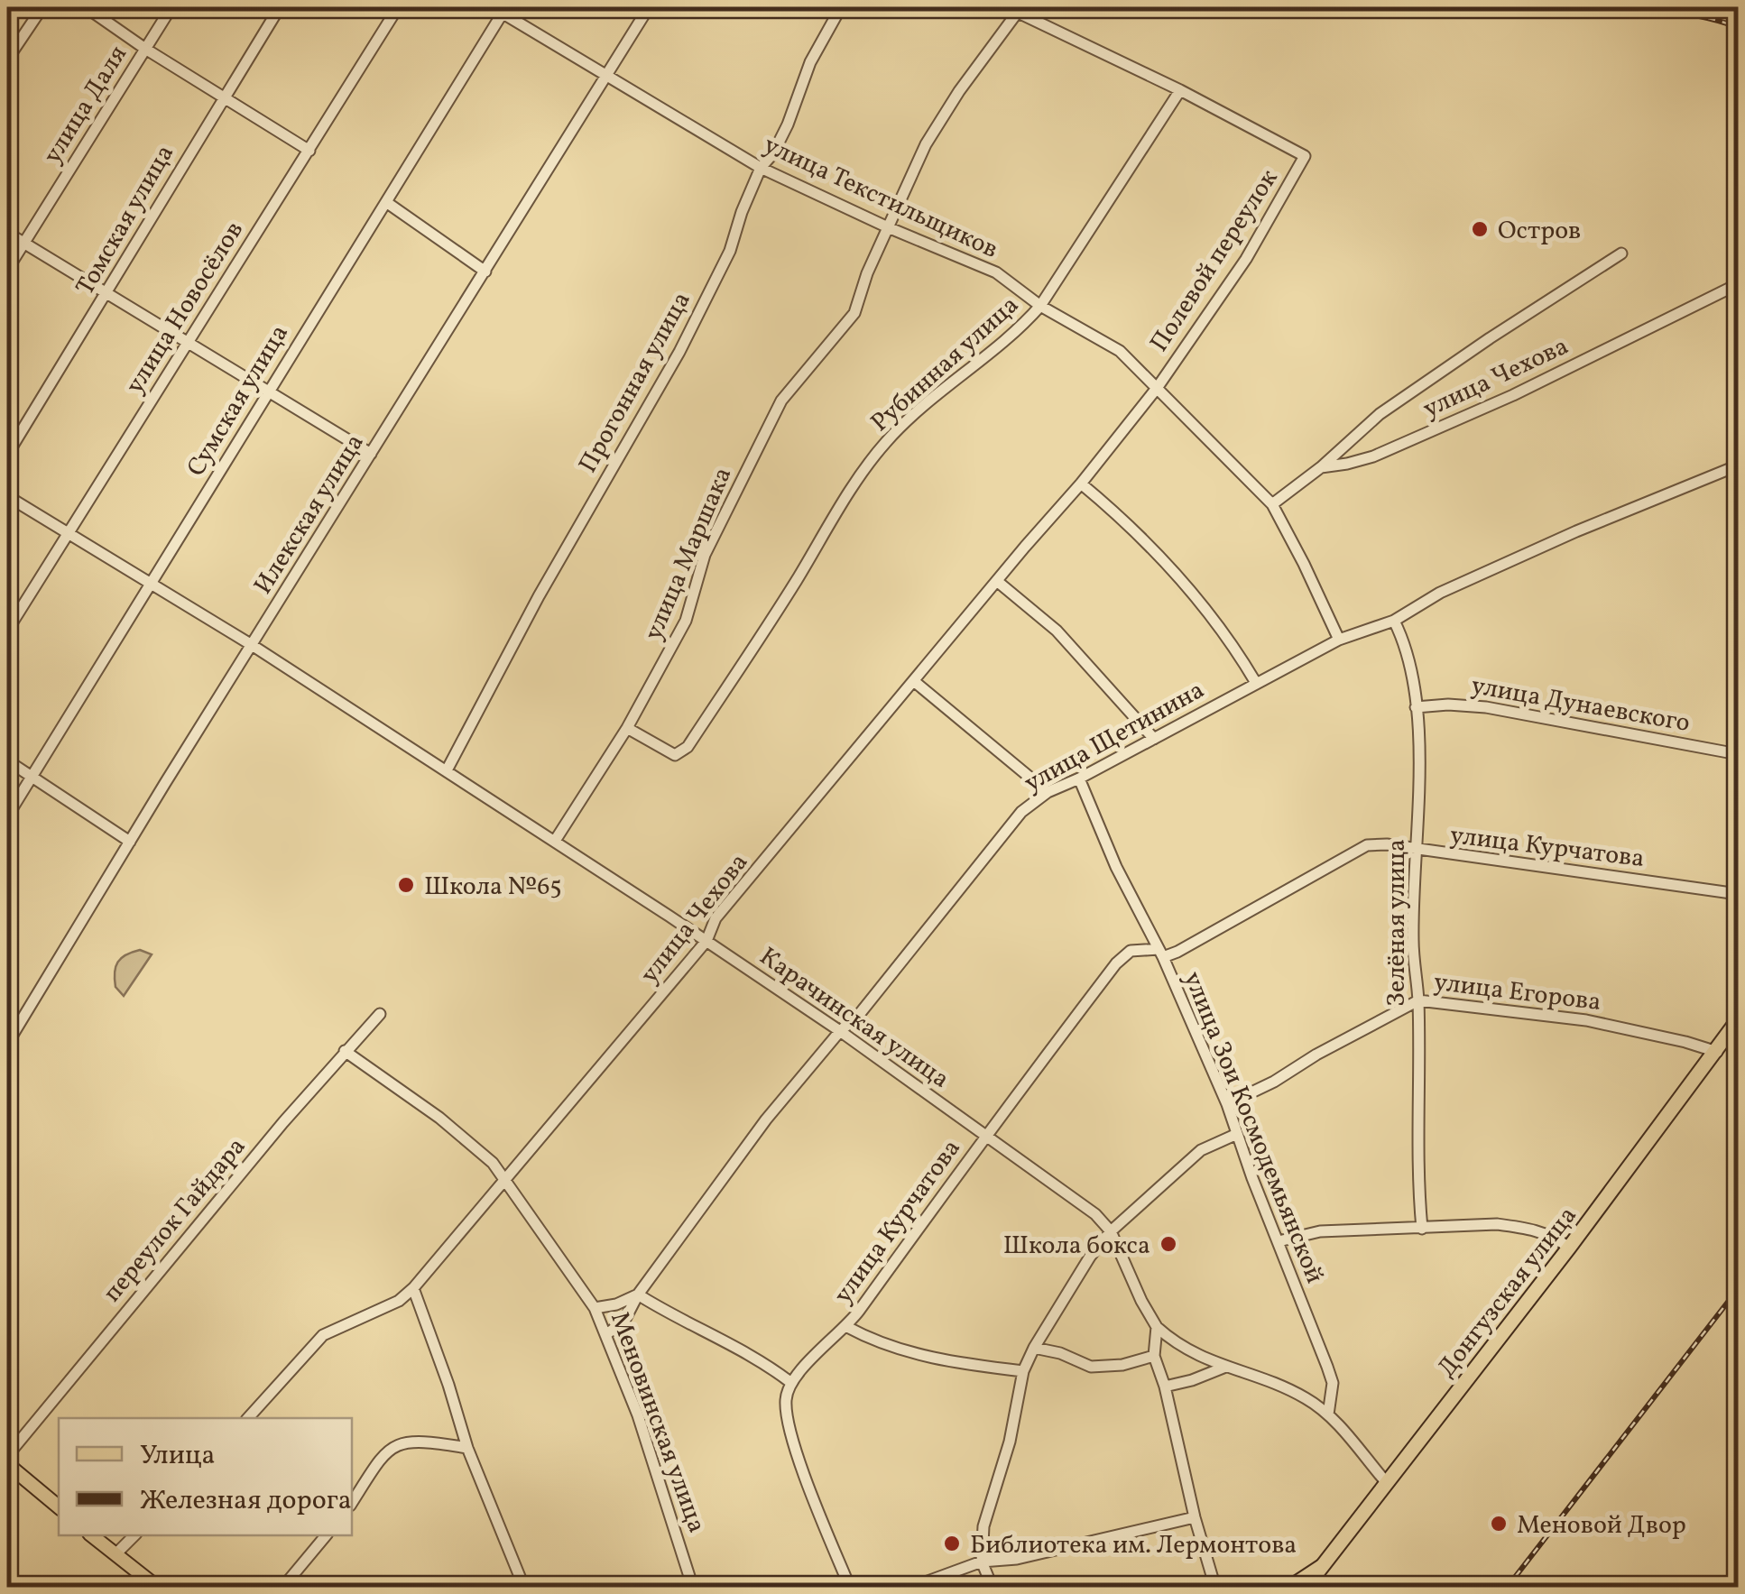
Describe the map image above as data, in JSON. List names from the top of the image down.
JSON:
{
  "streets": {
    "highway": ["Донгузская улица"],
    "street": [
      "улица Даля",
      "улица Текстильщиков",
      "Томская улица",
      "Полевой переулок",
      "улица Новосёлов",
      "Рубинная улица",
      "улица Чехова",
      "Прогонная улица",
      "Сумская улица",
      "Илекская улица",
      "улица Маршака",
      "улица Дунаевского",
      "улица Щетинина",
      "улица Курчатова",
      "Зелёная улица",
      "улица Егорова",
      "Карачинская улица",
      "улица Зои Космодемьянской",
      "переулок Гайдара",
      "Меновинская улица"
    ]
  },
  "crossings": [
    ["улица Текстильщиков", "Полевой переулок"],
    ["улица Текстильщиков", "Рубинная улица"],
    ["улица Текстильщиков", "улица Чехова"],
    ["улица Текстильщиков", "Прогонная улица"],
    ["улица Текстильщиков", "Сумская улица"],
    ["улица Текстильщиков", "Илекская улица"],
    ["улица Текстильщиков", "улица Маршака"],
    ["улица Текстильщиков", "улица Щетинина"],
    ["Полевой переулок", "Рубинная улица"],
    ["Полевой переулок", "улица Чехова"],
    ["улица Новосёлов", "Карачинская улица"],
    ["Рубинная улица", "улица Маршака"],
    ["улица Чехова", "Карачинская улица"],
    ["улица Чехова", "Меновинская улица"],
    ["Прогонная улица", "Карачинская улица"],
    ["Сумская улица", "Карачинская улица"],
    ["Илекская улица", "Карачинская улица"],
    ["улица Маршака", "Карачинская улица"],
    ["улица Дунаевского", "Зелёная улица"],
    ["улица Щетинина", "Зелёная улица"],
    ["улица Щетинина", "Карачинская улица"],
    ["улица Щетинина", "улица Зои Космодемьянской"],
    ["улица Щетинина", "Меновинская улица"],
    ["улица Курчатова", "Зелёная улица"],
    ["улица Курчатова", "Карачинская улица"],
    ["улица Курчатова", "улица Зои Космодемьянской"],
    ["Зелёная улица", "улица Егорова"],
    ["улица Егорова", "улица Зои Космодемьянской"],
    ["улица Егорова", "Донгузская улица"],
    ["переулок Гайдара", "Меновинская улица"]
  ],
  "places": [
    "Остров",
    "Школа №65",
    "Школа бокса",
    "Меновой Двор",
    "Библиотека им. Лермонтова"
  ],
  "legend": ["Улица", "Железная дорога"]
}
